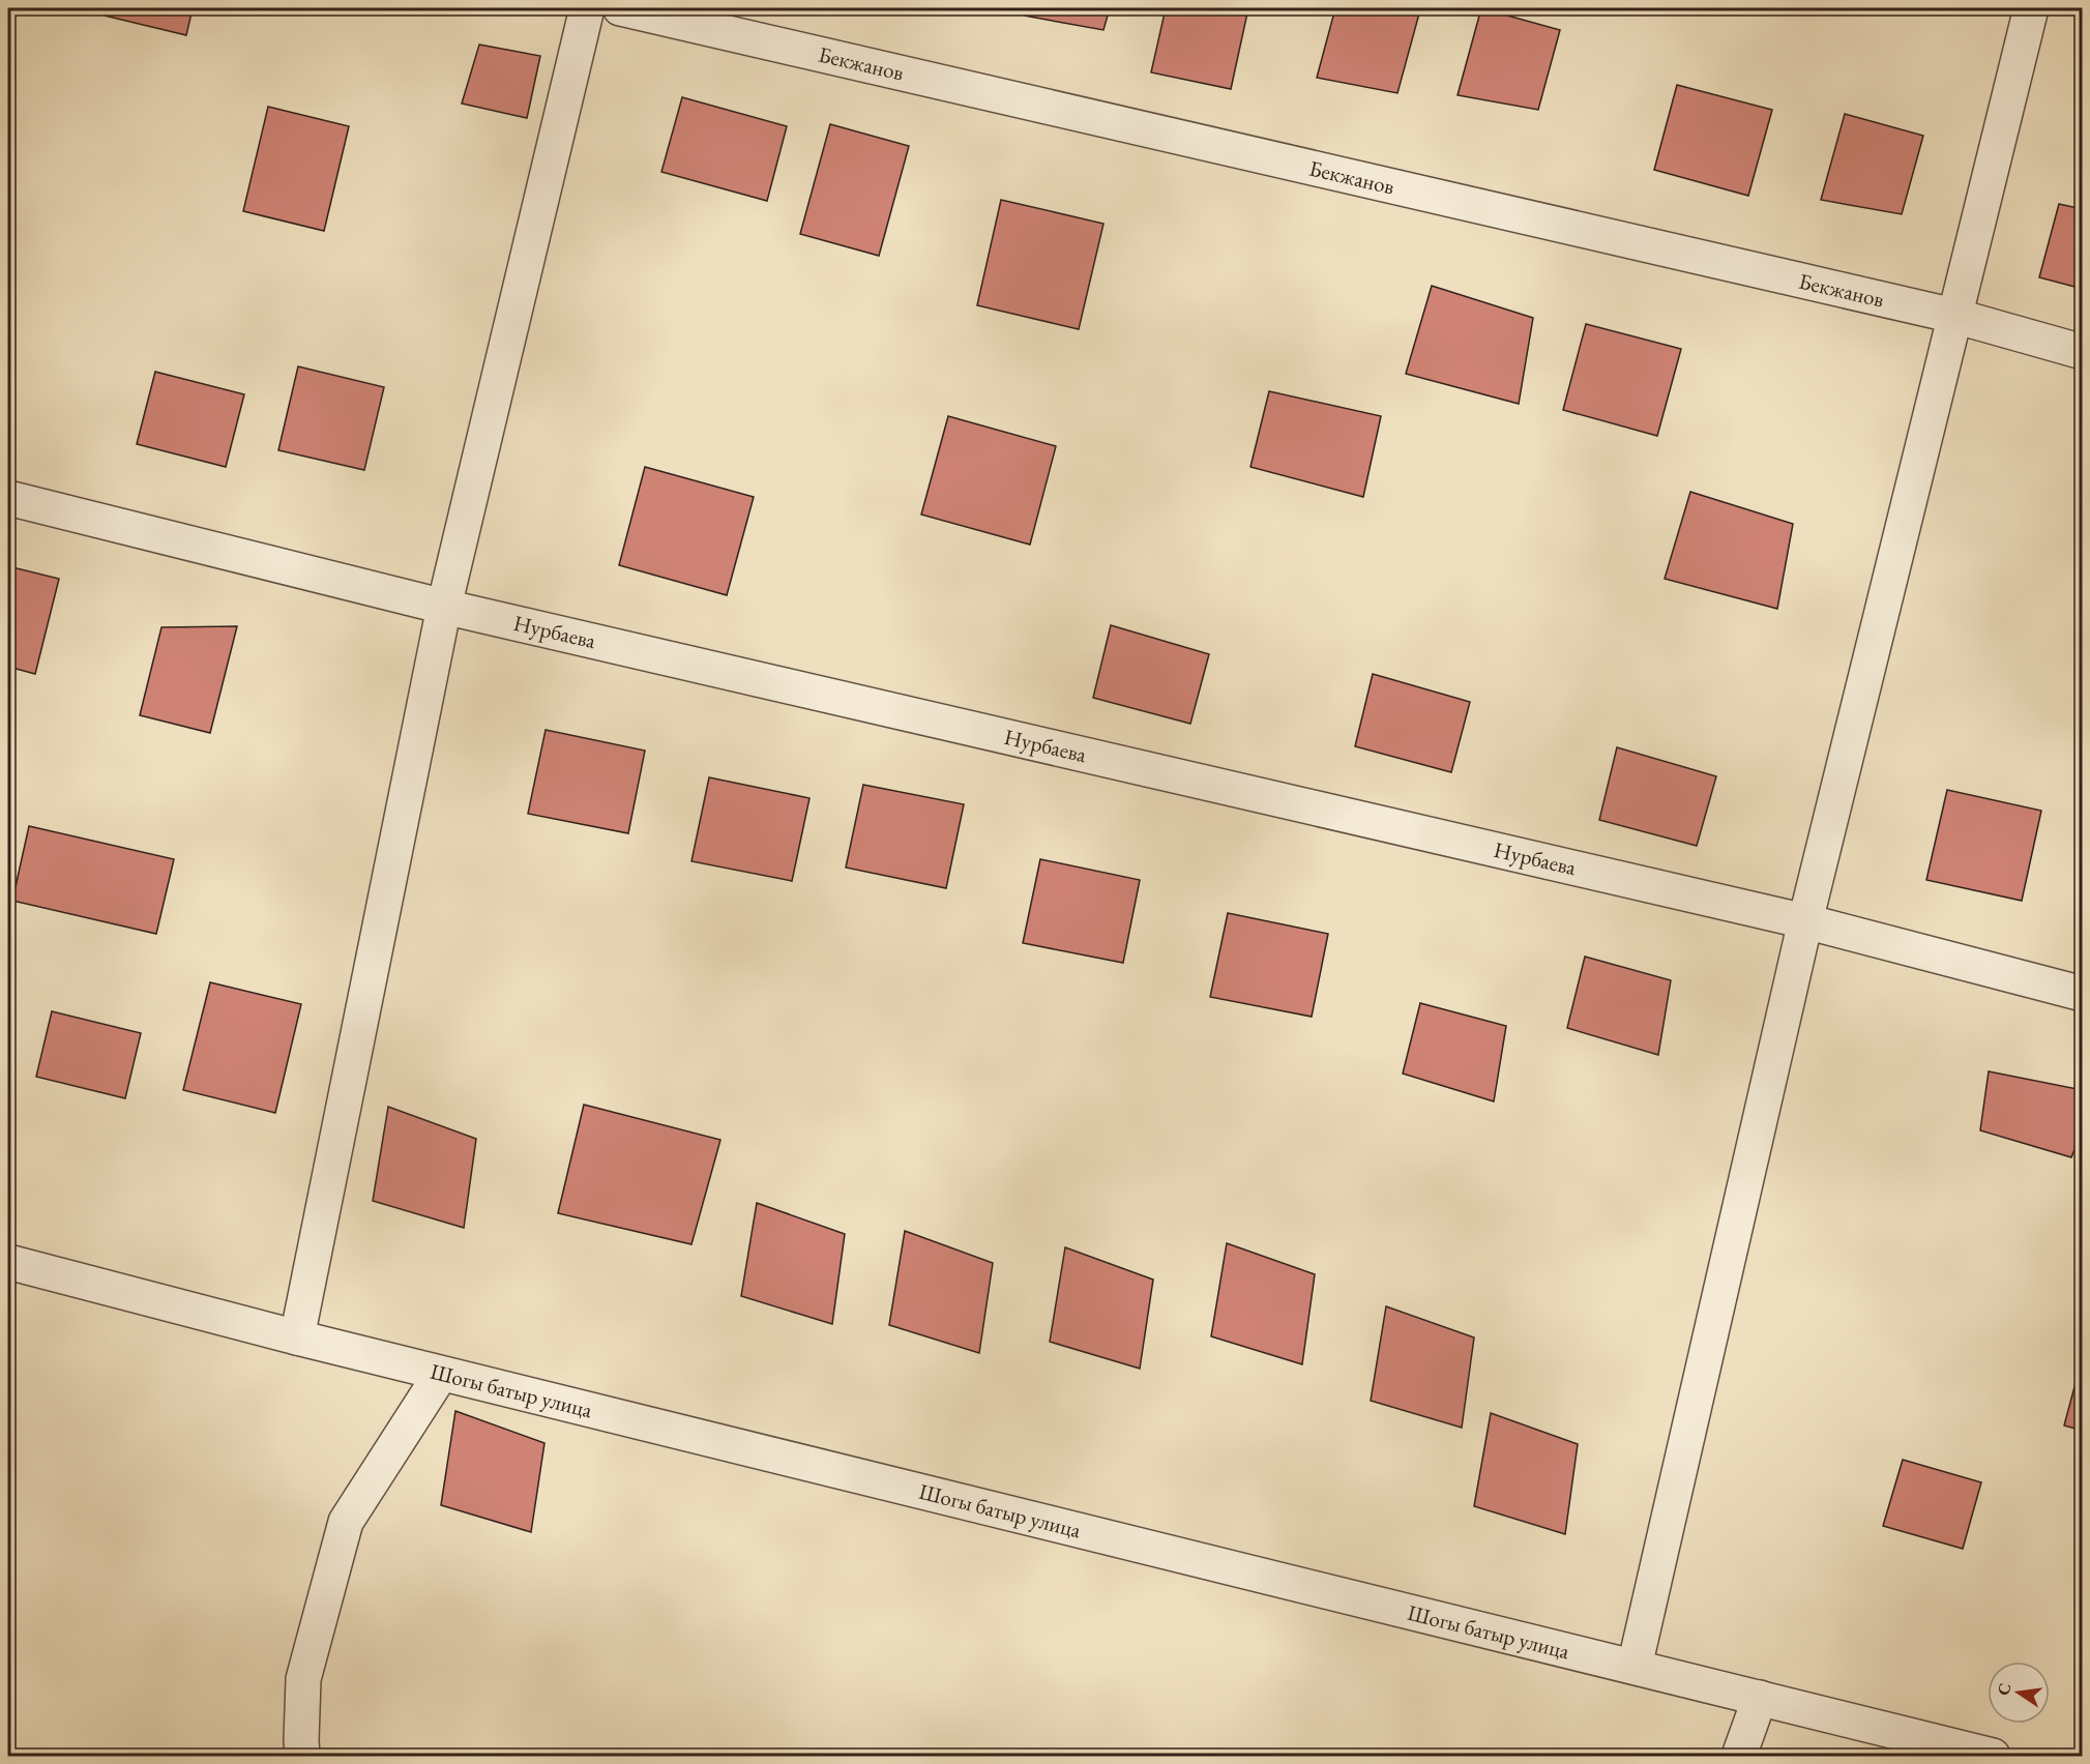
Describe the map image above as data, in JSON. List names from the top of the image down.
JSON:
{
  "streets": {
    "street": ["Бекжанов", "Нурбаева", "Шогы батыр улица"]
  },
  "north": "left"
}
